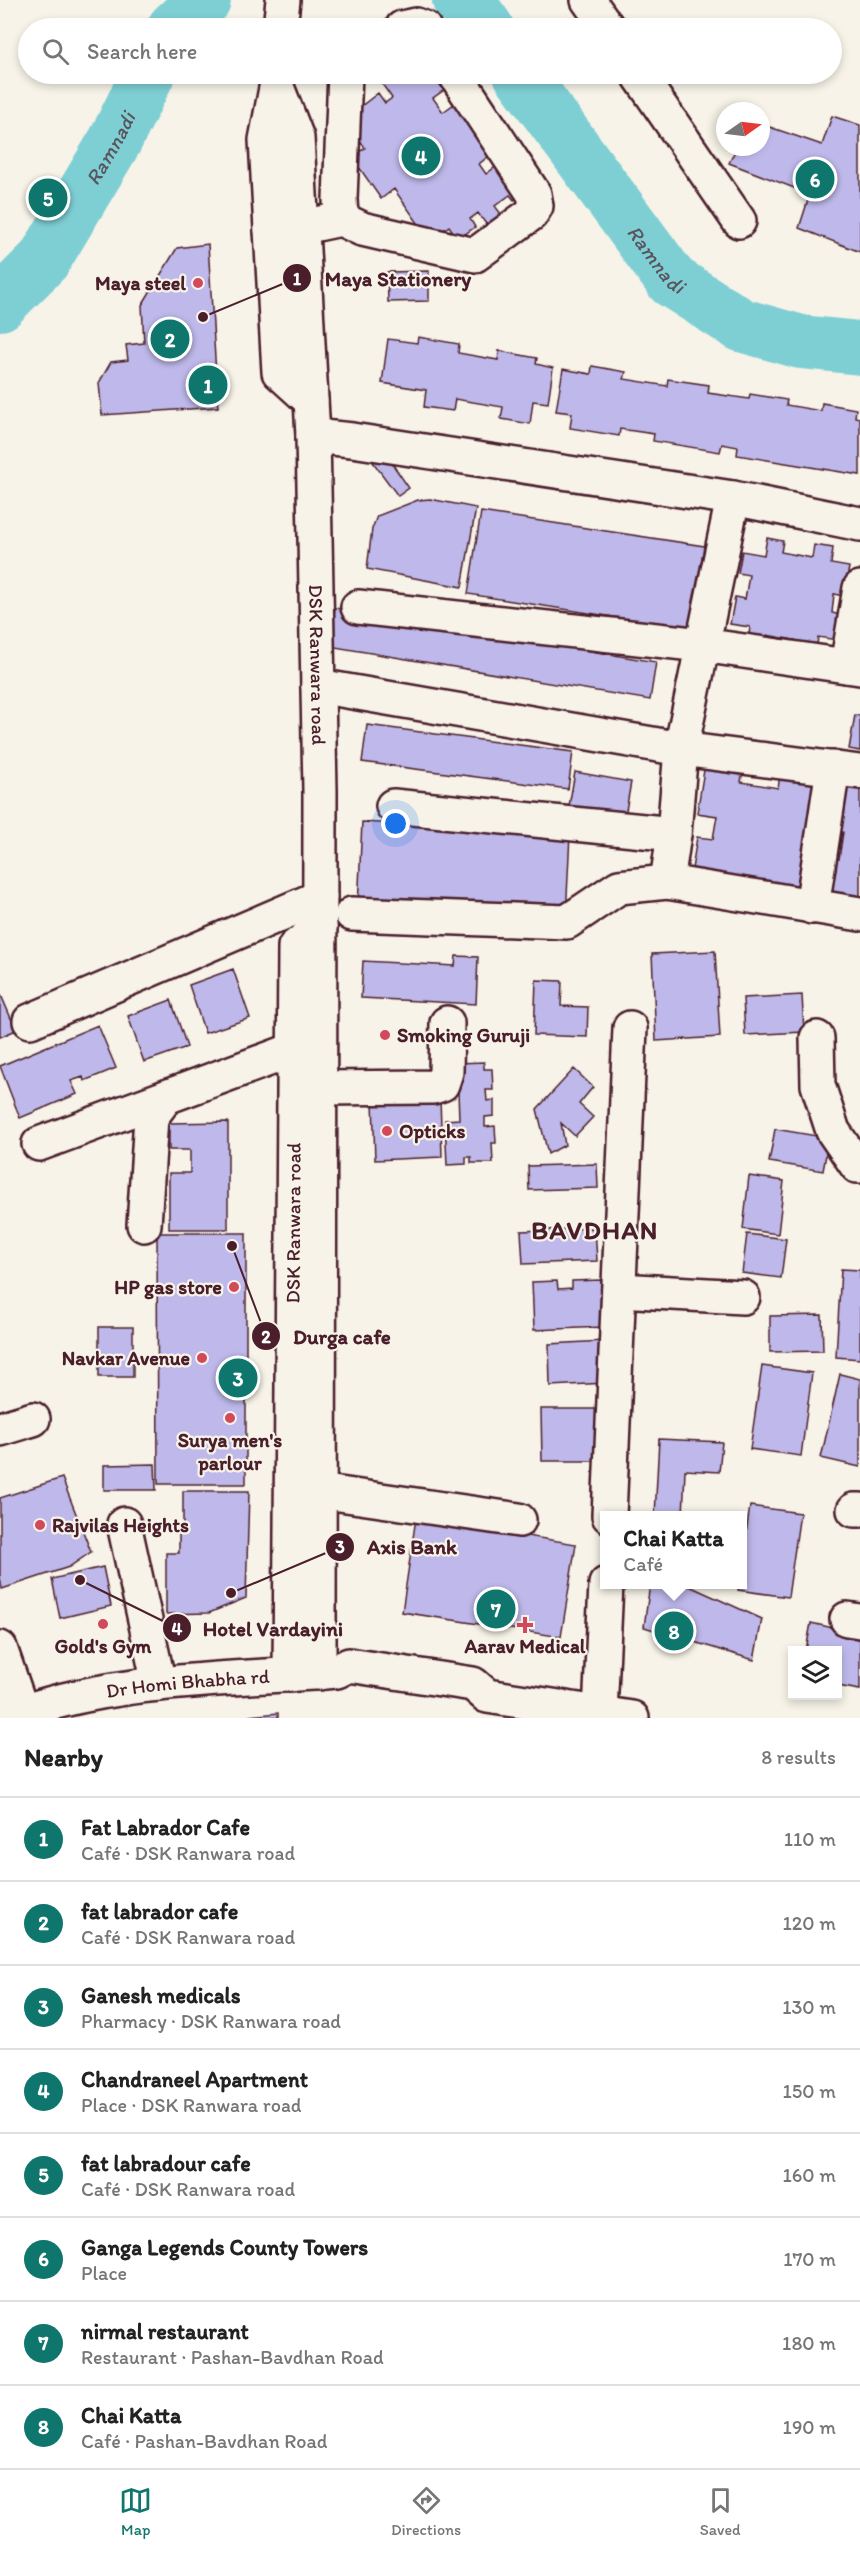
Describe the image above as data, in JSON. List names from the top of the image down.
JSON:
{
  "streets": {
    "street": ["DSK Ranwara road", "Dr Homi Bhabha rd"]
  },
  "crossings": [
    ["DSK Ranwara road", "Dr Homi Bhabha rd"]
  ],
  "districts": ["BAVDHAN"],
  "water": ["Ramnadi"],
  "places": {
    "other": [
      "Maya steel",
      "Maya Stationery",
      "Smoking Guruji",
      "Opticks",
      "Durga cafe",
      "HP gas store",
      "Navkar Avenue",
      "Surya men's parlour",
      "Rajvilas Heights",
      "Hotel Vardayini",
      "Axis Bank",
      "Gold's Gym"
    ],
    "health": ["Aarav Medical"]
  },
  "north": "right",
  "page": {
    "search": "Search here",
    "pins": [
      "4",
      "6",
      "5",
      "2",
      "1",
      "3",
      "7",
      "8"
    ],
    "popup": ["Chai Katta", "Café"],
    "heading": ["Nearby", "8 results"],
    "list": [
      {
        "mark": "1",
        "name": "Fat Labrador Cafe",
        "note": "Café · DSK Ranwara road",
        "value": "110 m"
      },
      {
        "mark": "2",
        "name": "fat labrador cafe",
        "note": "Café · DSK Ranwara road",
        "value": "120 m"
      },
      {
        "mark": "3",
        "name": "Ganesh medicals",
        "note": "Pharmacy · DSK Ranwara road",
        "value": "130 m"
      },
      {
        "mark": "4",
        "name": "Chandraneel Apartment",
        "note": "Place · DSK Ranwara road",
        "value": "150 m"
      },
      {
        "mark": "5",
        "name": "fat labradour cafe",
        "note": "Café · DSK Ranwara road",
        "value": "160 m"
      },
      {
        "mark": "6",
        "name": "Ganga Legends County Towers",
        "note": "Place",
        "value": "170 m"
      },
      {
        "mark": "7",
        "name": "nirmal restaurant",
        "note": "Restaurant · Pashan-Bavdhan Road",
        "value": "180 m"
      },
      {
        "mark": "8",
        "name": "Chai Katta",
        "note": "Café · Pashan-Bavdhan Road",
        "value": "190 m"
      }
    ],
    "nav": ["Map", "Directions", "Saved"]
  }
}
